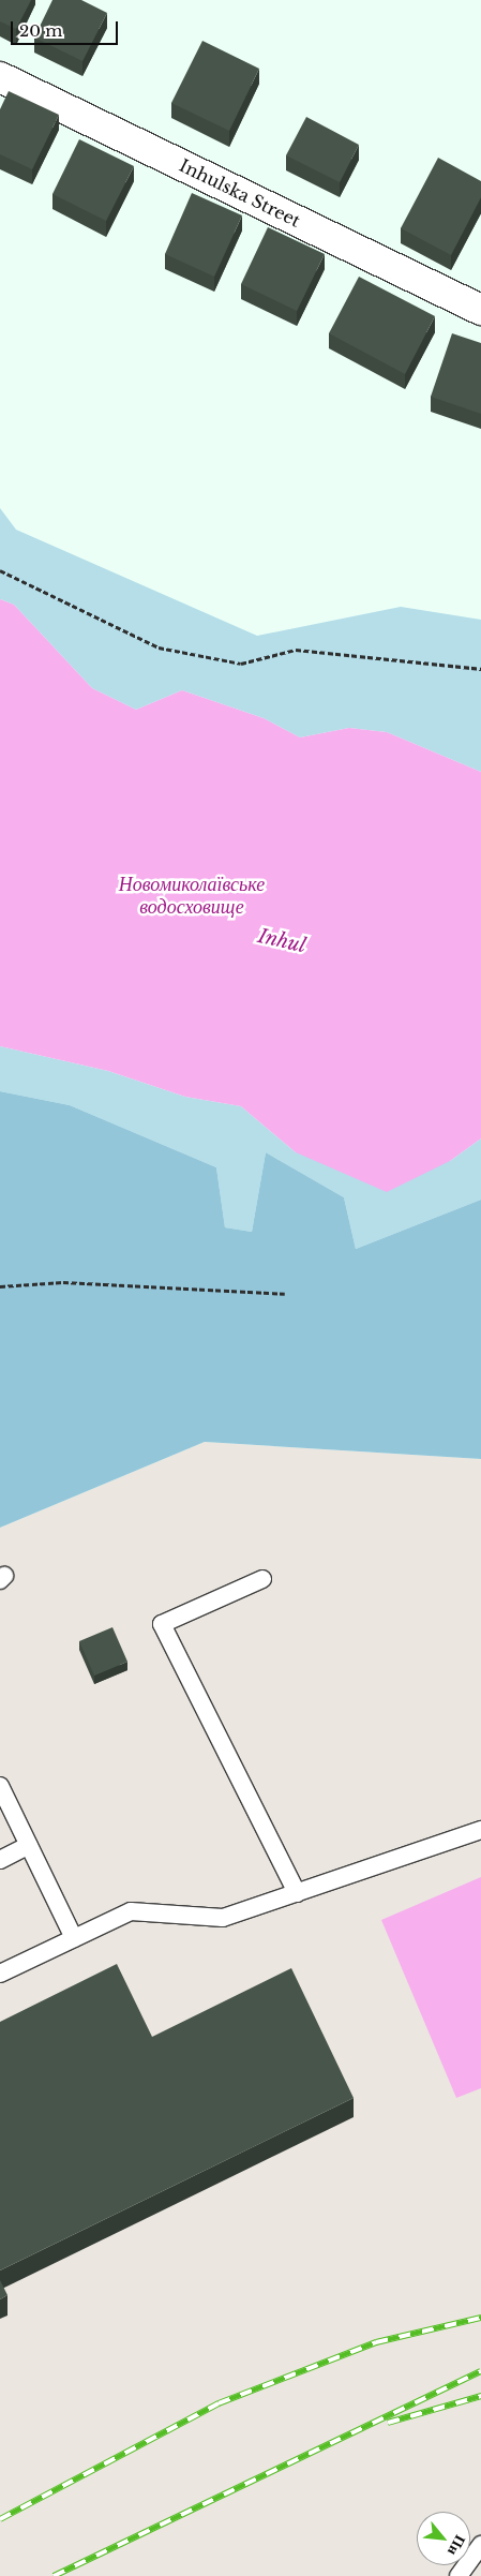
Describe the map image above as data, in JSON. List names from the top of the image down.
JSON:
{
  "streets": {
    "street": ["Inhulska Street"]
  },
  "water": ["Новомиколаївське водосховище", "Inhul"],
  "scale_bar": "20 m",
  "north": "bottom right"
}
